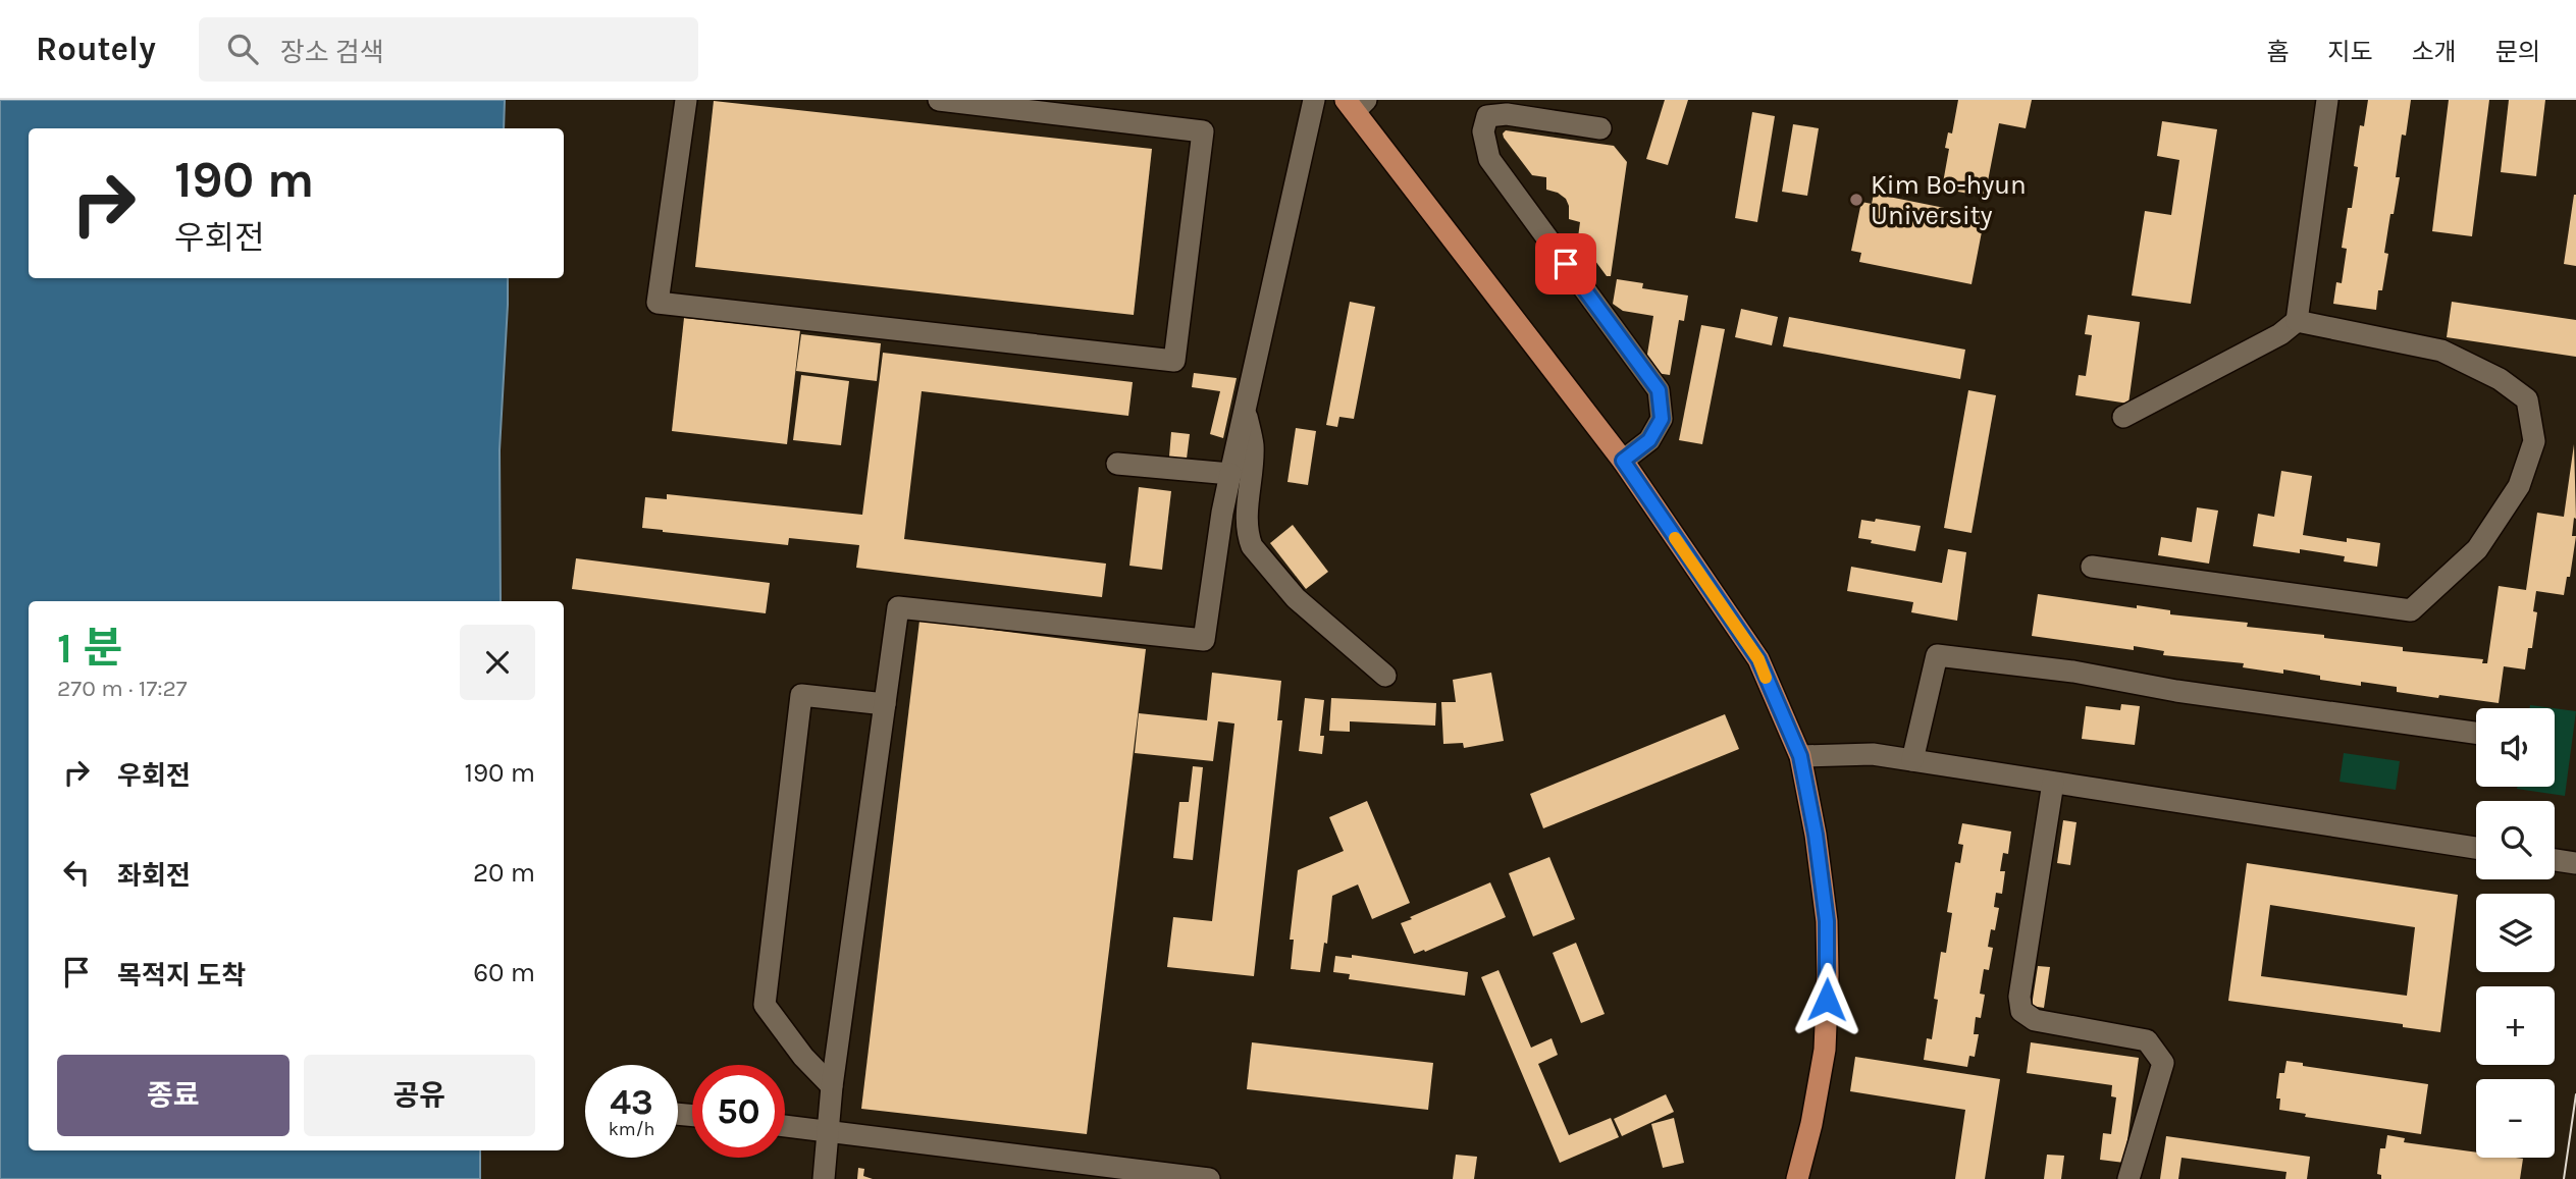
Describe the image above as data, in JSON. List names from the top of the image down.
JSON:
{
  "places": ["Kim Bo-hyun University"],
  "page": {
    "header": "Routely",
    "search": "장소 검색",
    "nav": [
      "홈",
      "지도",
      "소개",
      "문의"
    ],
    "turn": ["190 m", "우회전"],
    "heading": ["1 분", "270 m · 17:27"],
    "map_buttons": ["+", "−"],
    "list": [
      {
        "name": "우회전",
        "value": "190 m"
      },
      {
        "name": "좌회전",
        "value": "20 m"
      },
      {
        "name": "목적지 도착",
        "value": "60 m"
      }
    ],
    "buttons": ["종료", "공유"],
    "speed": "43 km/h",
    "limit": "50"
  }
}
